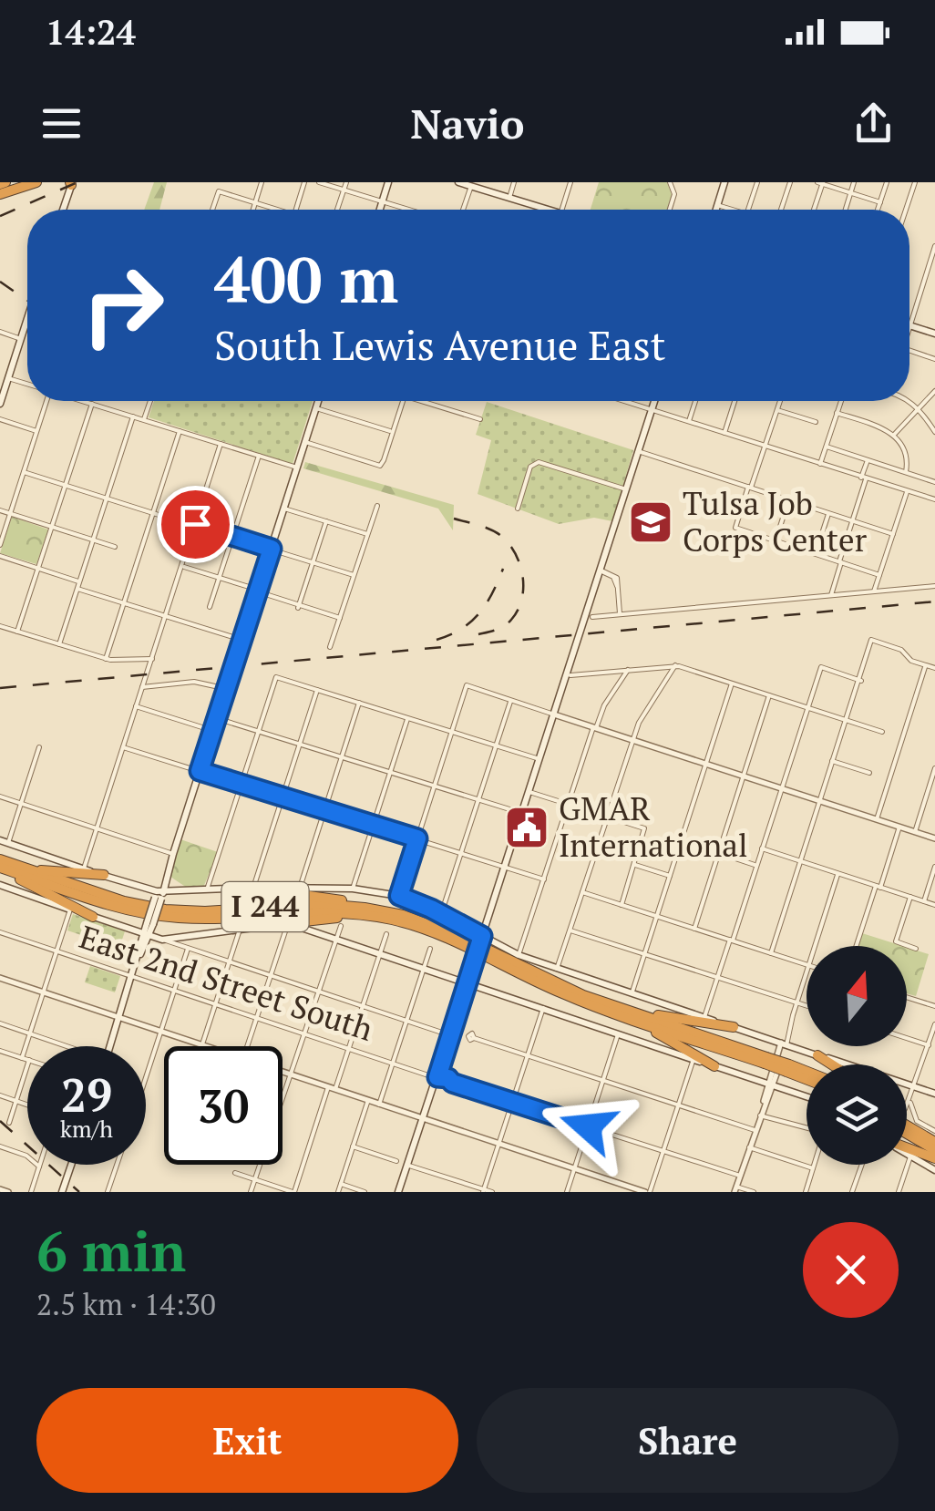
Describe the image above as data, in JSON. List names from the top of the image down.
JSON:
{
  "streets": {
    "highway": ["I 244"],
    "street": ["East 2nd Street South"]
  },
  "places": {
    "school or university": ["Tulsa Job Corps Center"],
    "public building": ["GMAR International"]
  },
  "north": "top",
  "page": {
    "status": "14:24",
    "header": "Navio",
    "turn": ["400 m", "South Lewis Avenue East"],
    "speed": "29 km/h",
    "limit": "30",
    "heading": ["6 min", "2.5 km · 14:30"],
    "buttons": ["Exit", "Share"]
  }
}
